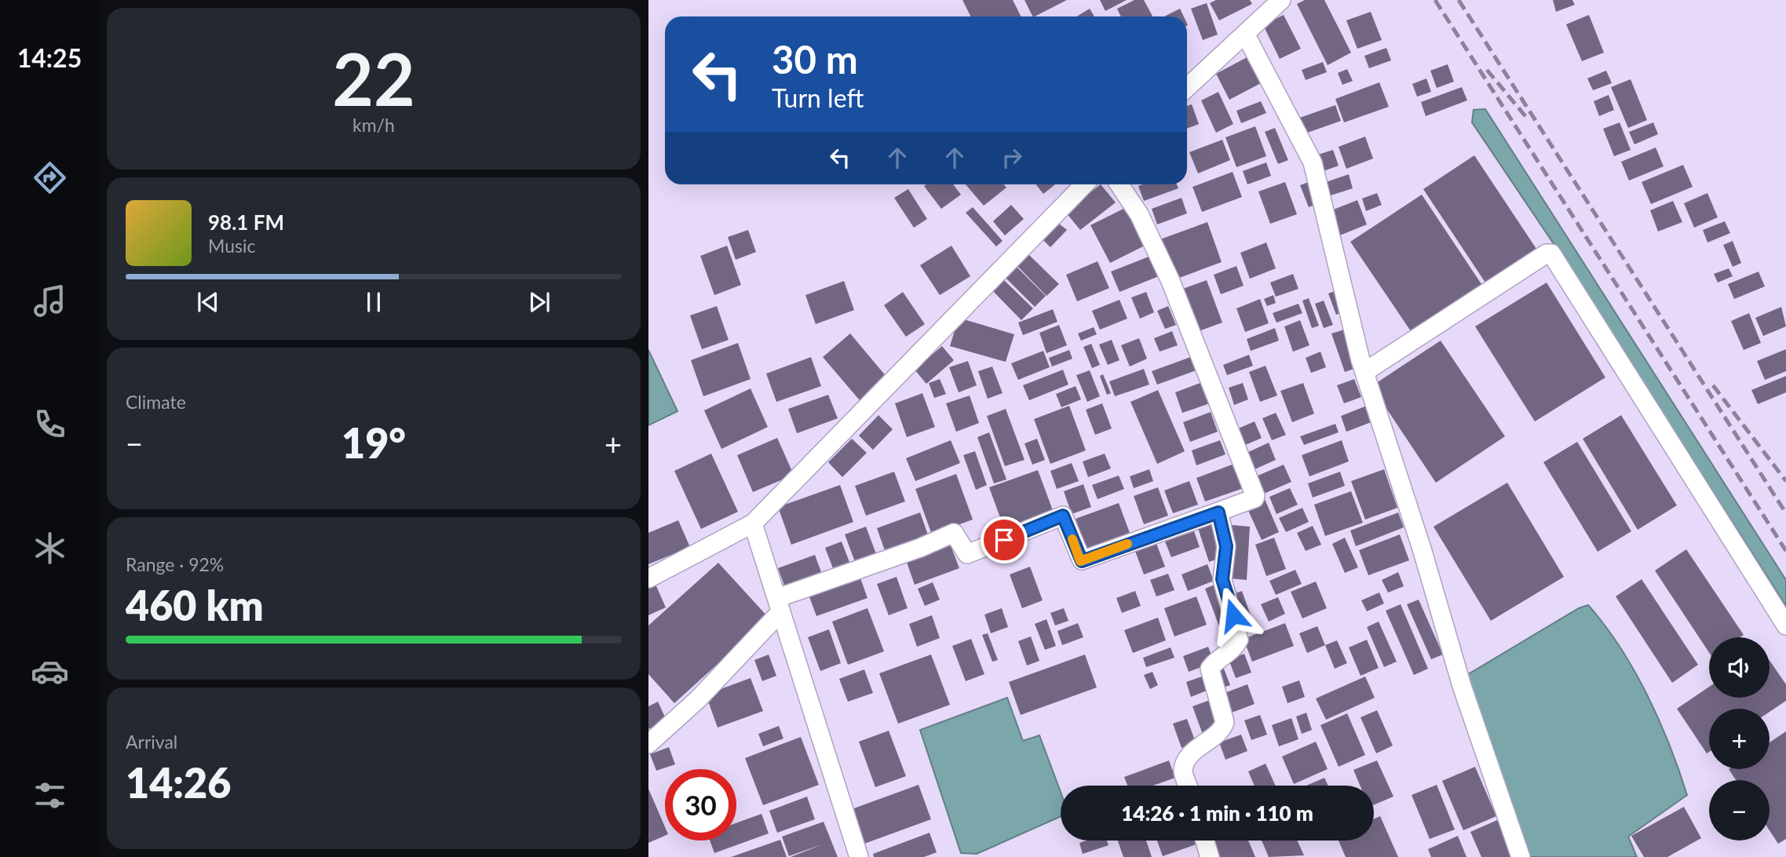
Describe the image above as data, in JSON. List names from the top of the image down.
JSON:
{
  "page": {
    "tabs": "14:25",
    "tile": [
      ["22", "km/h"],
      "Climate",
      ["Range · 92%", "460 km"],
      ["Arrival", "14:26"]
    ],
    "turn": ["30 m", "Turn left"],
    "song": ["98.1 FM", "Music"],
    "heat": ["−", "19°", "+"],
    "map_buttons": ["+", "−"],
    "limit": "30",
    "trip": "14:26 · 1 min · 110 m"
  }
}
